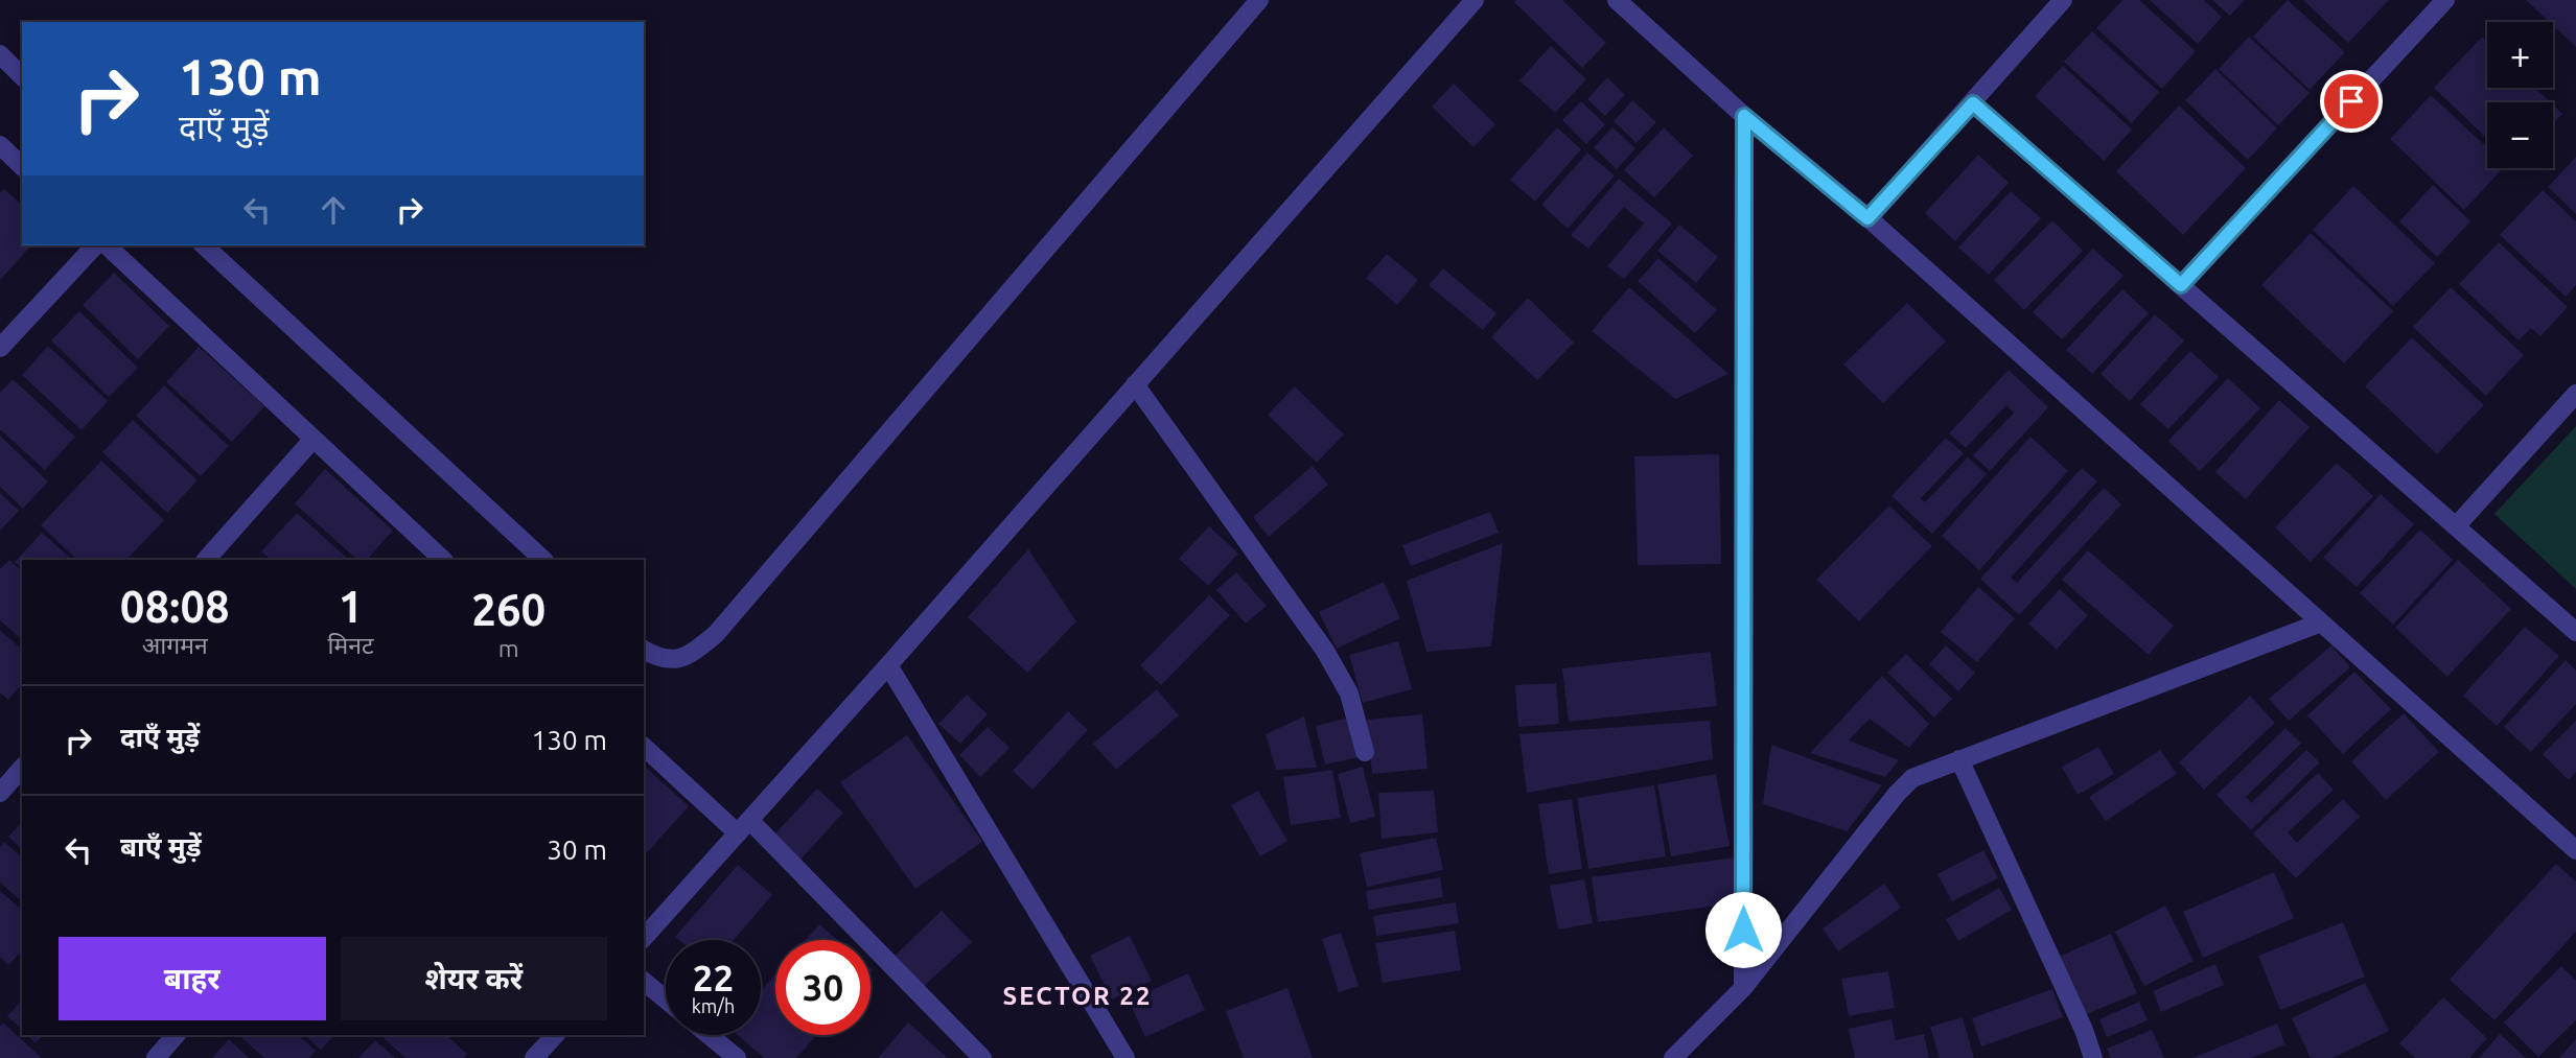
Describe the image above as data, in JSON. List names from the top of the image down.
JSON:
{
  "districts": ["SECTOR 22"],
  "page": {
    "map_buttons": ["+", "−"],
    "turn": ["130 m", "दाएँ मुड़ें"],
    "eta": [
      "08:08",
      "आगमन",
      "1",
      "मिनट",
      "260",
      "m"
    ],
    "list": [
      {
        "name": "दाएँ मुड़ें",
        "value": "130 m"
      },
      {
        "name": "बाएँ मुड़ें",
        "value": "30 m"
      }
    ],
    "buttons": ["बाहर", "शेयर करें"],
    "speed": "22 km/h",
    "limit": "30"
  }
}
